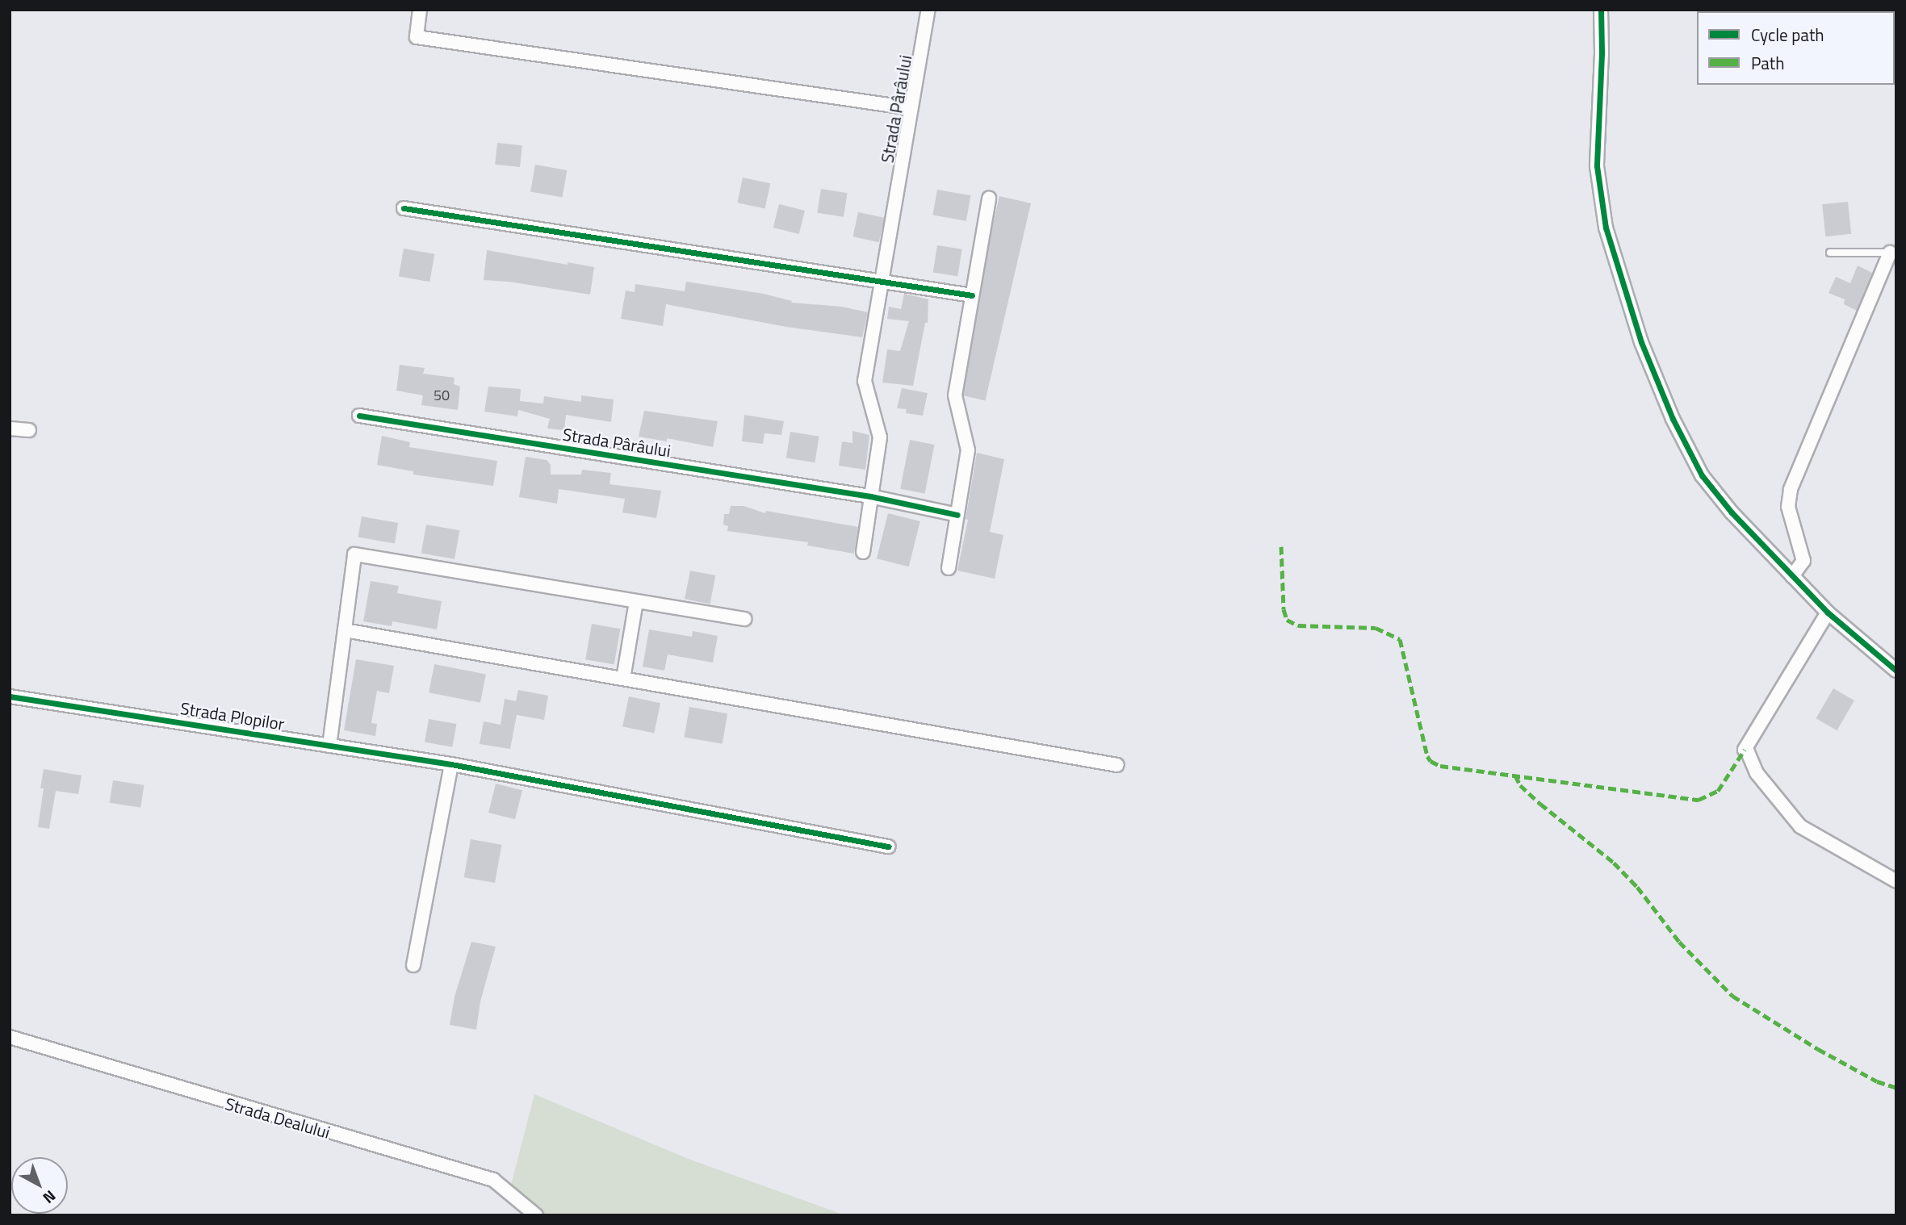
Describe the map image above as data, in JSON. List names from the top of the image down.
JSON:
{
  "streets": {
    "street": ["Strada Pârâului", "Strada Plopilor", "Strada Dealului"]
  },
  "house_numbers": ["50"],
  "legend": ["Cycle path", "Path"],
  "north": "bottom right"
}
